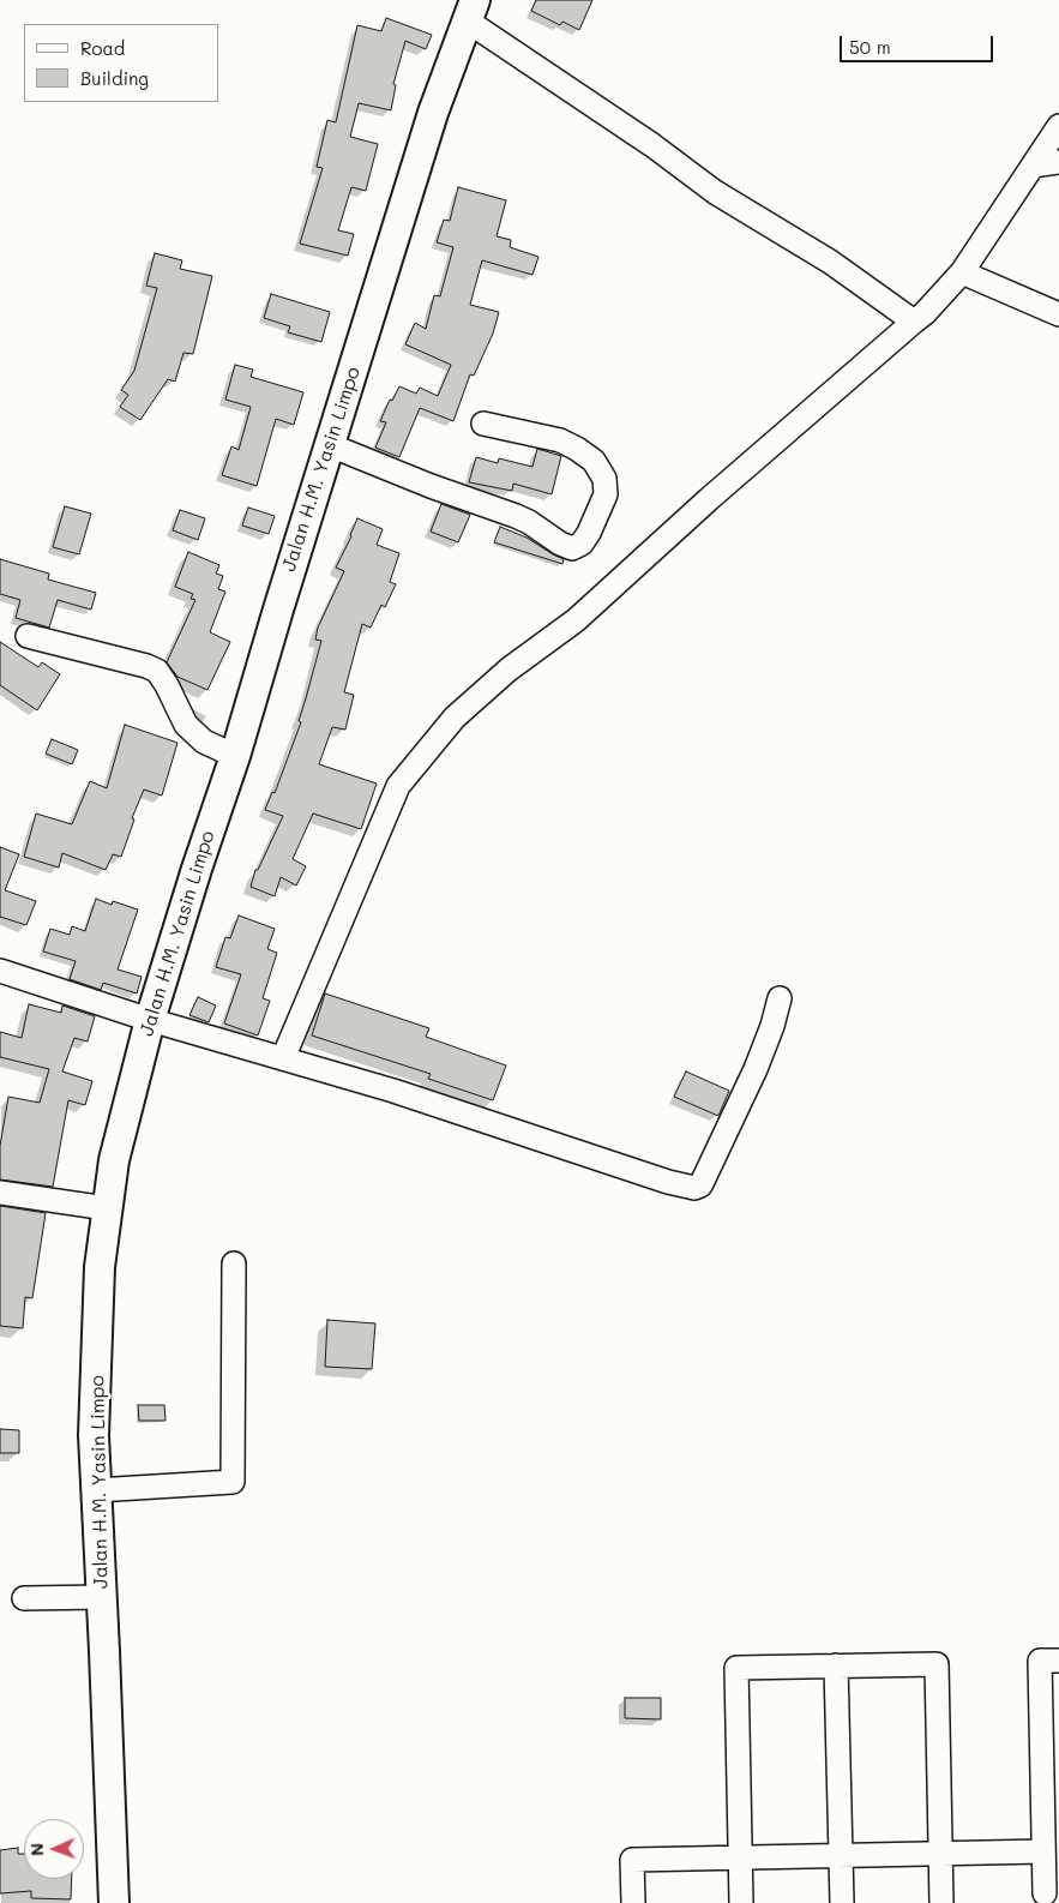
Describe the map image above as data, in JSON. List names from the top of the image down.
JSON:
{
  "streets": {
    "main road": ["Jalan H.M. Yasin Limpo"]
  },
  "legend": ["Road", "Building"],
  "scale_bar": "50 m",
  "north": "left"
}
